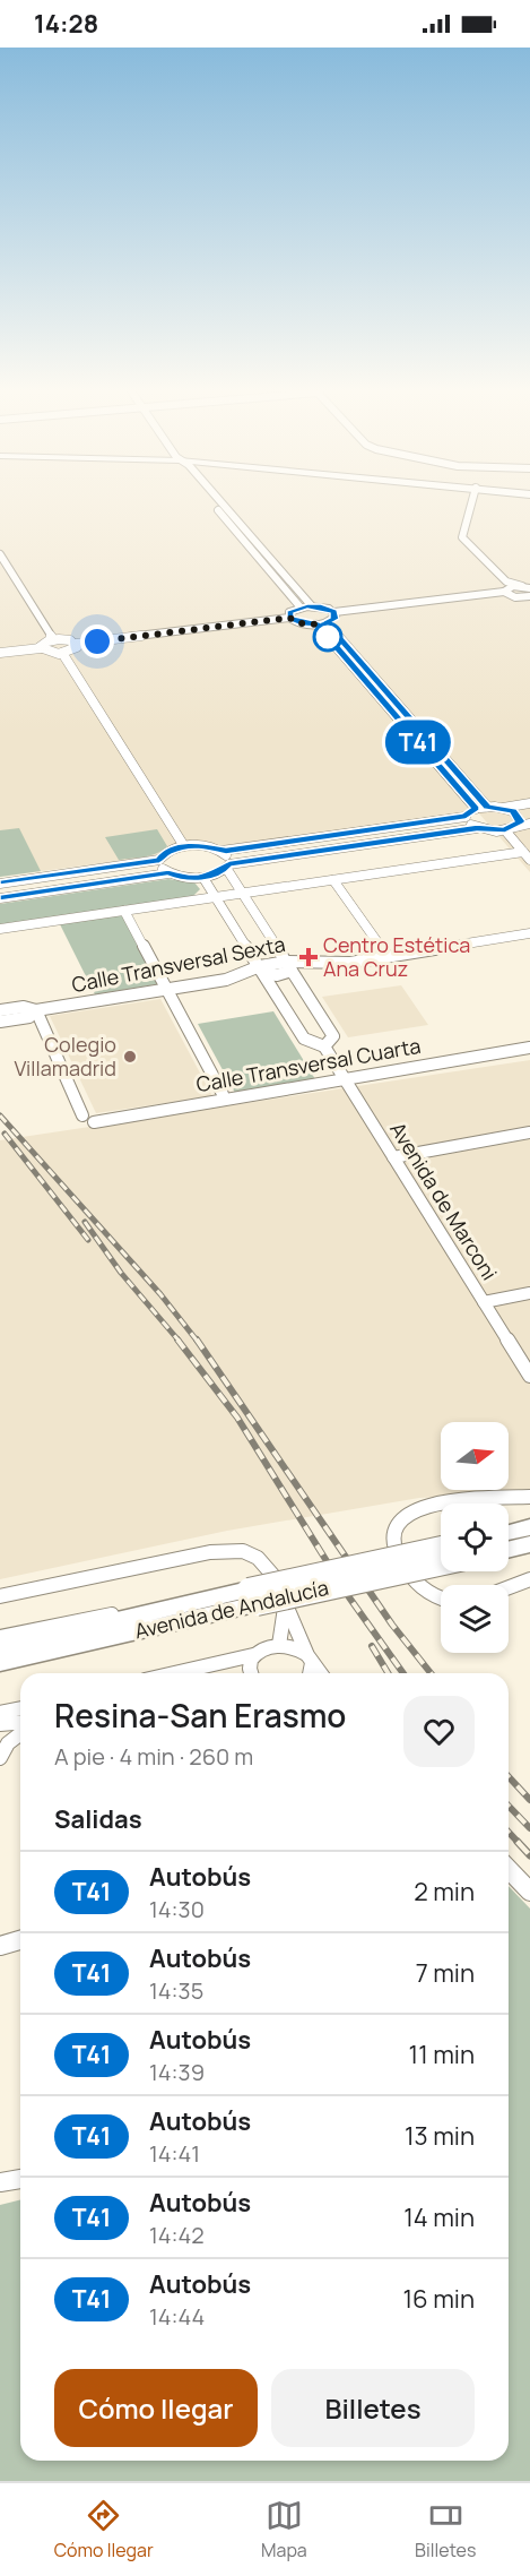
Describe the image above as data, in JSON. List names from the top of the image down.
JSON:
{
  "streets": {
    "main road": ["Avenida de Andalucía"],
    "street": ["Calle Transversal Sexta", "Calle Transversal Cuarta", "Avenida de Marconi"]
  },
  "crossings": [
    ["Calle Transversal Cuarta", "Avenida de Marconi"]
  ],
  "places": {
    "health": ["Centro Estética Ana Cruz"],
    "other": ["Colegio Villamadrid"]
  },
  "lines": ["bus line T41"],
  "north": "right",
  "page": {
    "status": "14:28",
    "on_map": "T41",
    "heading": [
      ["Resina-San Erasmo", "A pie · 4 min · 260 m"],
      "Salidas"
    ],
    "list": [
      {
        "mark": "T41",
        "name": "Autobús",
        "note": "14:30",
        "value": "2 min"
      },
      {
        "mark": "T41",
        "name": "Autobús",
        "note": "14:35",
        "value": "7 min"
      },
      {
        "mark": "T41",
        "name": "Autobús",
        "note": "14:39",
        "value": "11 min"
      },
      {
        "mark": "T41",
        "name": "Autobús",
        "note": "14:41",
        "value": "13 min"
      },
      {
        "mark": "T41",
        "name": "Autobús",
        "note": "14:42",
        "value": "14 min"
      },
      {
        "mark": "T41",
        "name": "Autobús",
        "note": "14:44",
        "value": "16 min"
      }
    ],
    "buttons": ["Cómo llegar", "Billetes"],
    "tabs": ["Cómo llegar", "Mapa", "Billetes"]
  }
}
